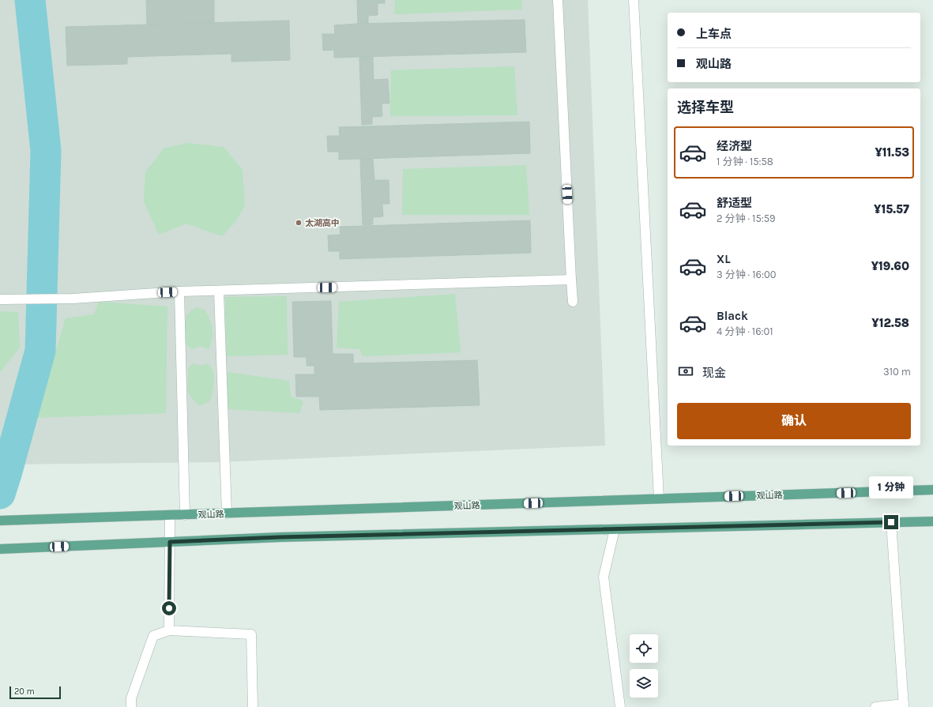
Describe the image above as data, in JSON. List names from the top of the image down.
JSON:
{
  "streets": {
    "main road": ["观山路"]
  },
  "places": ["太湖高中"],
  "scale_bar": "20 m",
  "page": {
    "banner": ["上车点", "观山路"],
    "heading": "选择车型",
    "list": [
      {
        "name": "经济型",
        "note": "1 分钟 · 15:58",
        "value": "¥11.53"
      },
      {
        "name": "舒适型",
        "note": "2 分钟 · 15:59",
        "value": "¥15.57"
      },
      {
        "name": "XL",
        "note": "3 分钟 · 16:00",
        "value": "¥19.60"
      },
      {
        "name": "Black",
        "note": "4 分钟 · 16:01",
        "value": "¥12.58"
      }
    ],
    "pay": ["现金", "310 m"],
    "buttons": "确认",
    "bubble": "1 分钟",
    "scale": "20 m"
  }
}
